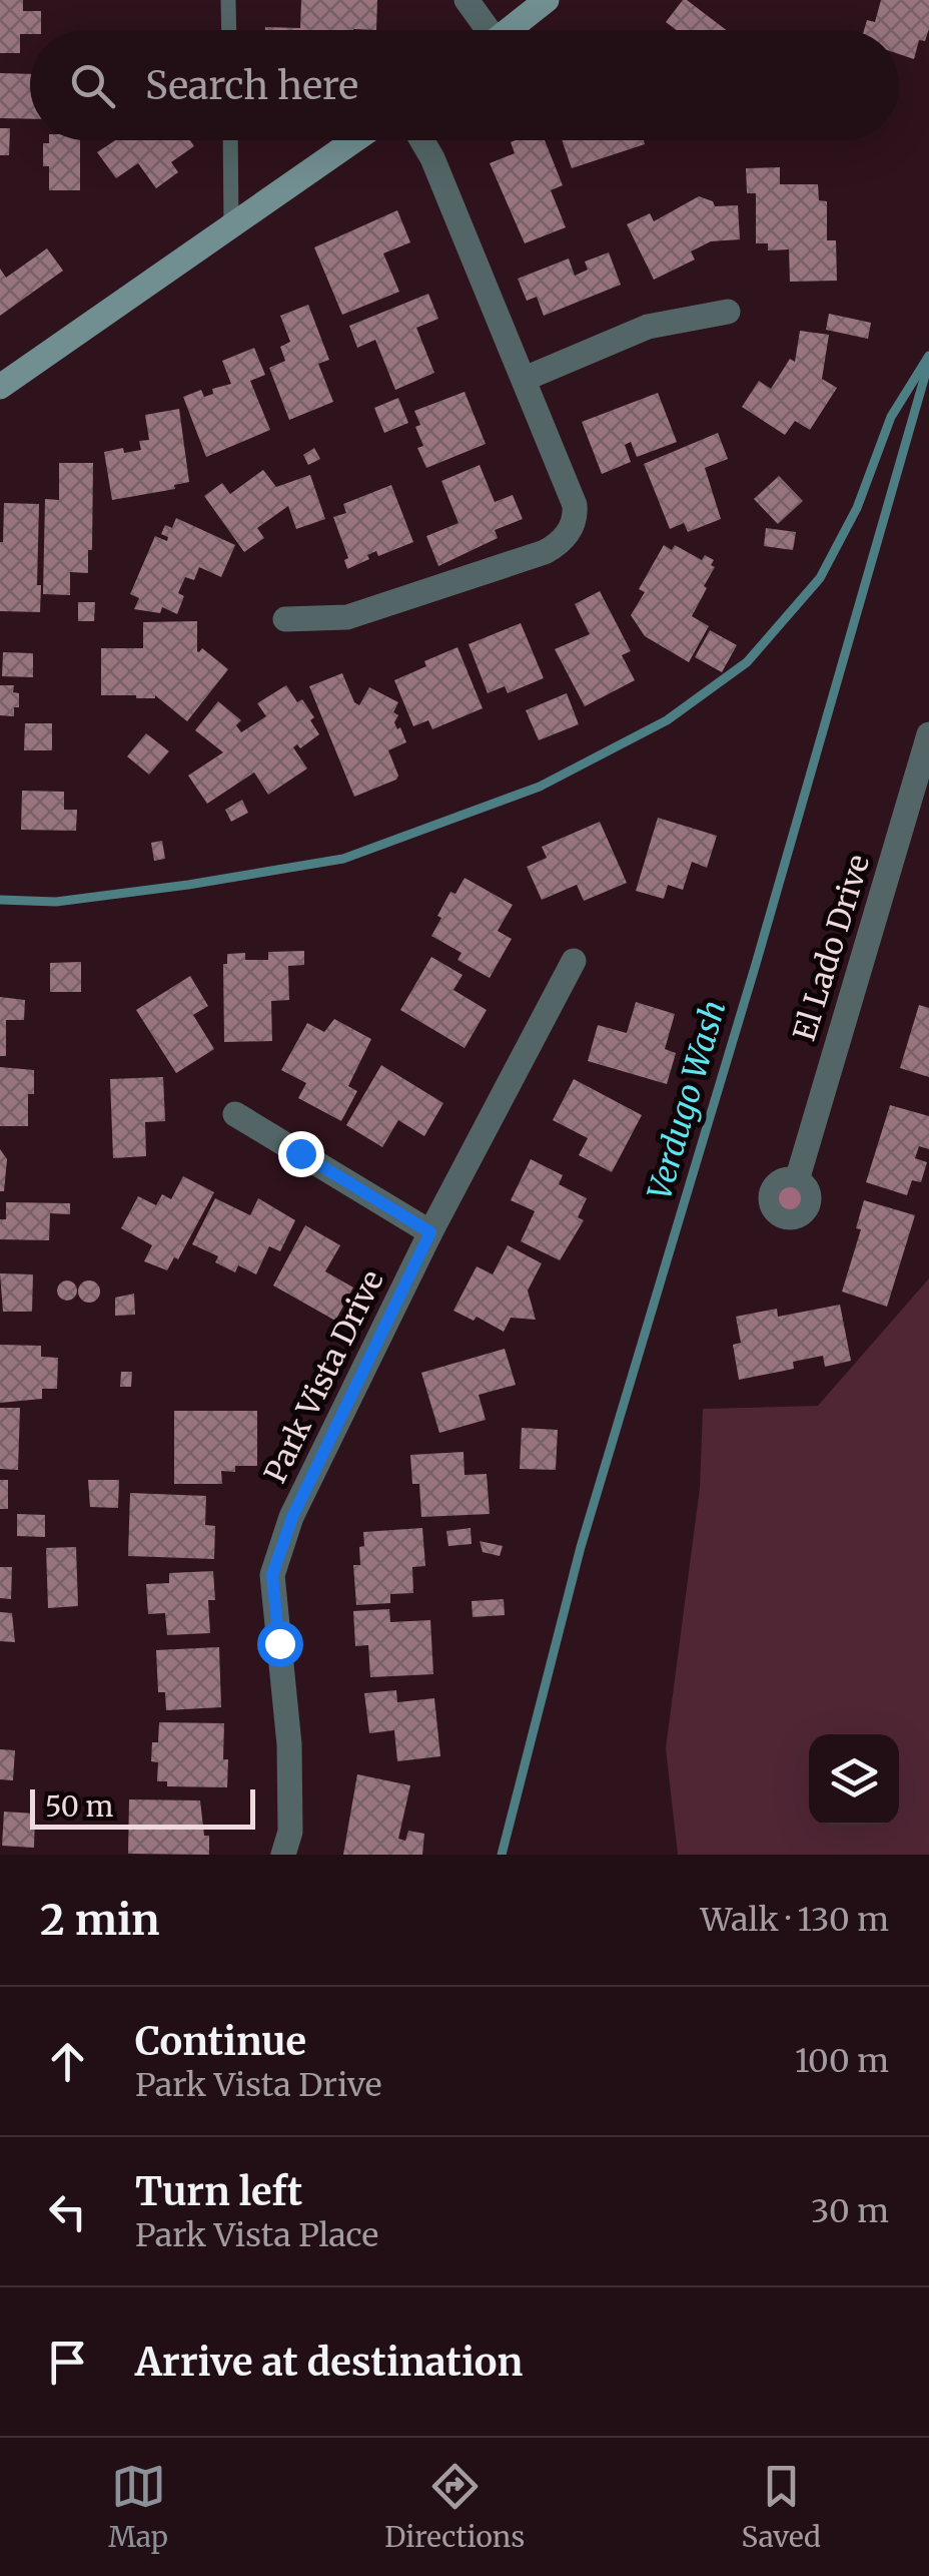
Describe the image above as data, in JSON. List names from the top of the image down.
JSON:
{
  "streets": {
    "street": ["El Lado Drive", "Park Vista Drive"]
  },
  "water": ["Verdugo Wash"],
  "scale_bar": "50 m",
  "page": {
    "search": "Search here",
    "scale": "50 m",
    "heading": ["2 min", "Walk · 130 m"],
    "list": [
      ["Continue", "Park Vista Drive", "100 m"],
      ["Turn left", "Park Vista Place", "30 m"],
      "Arrive at destination"
    ],
    "nav": ["Map", "Directions", "Saved"]
  }
}
